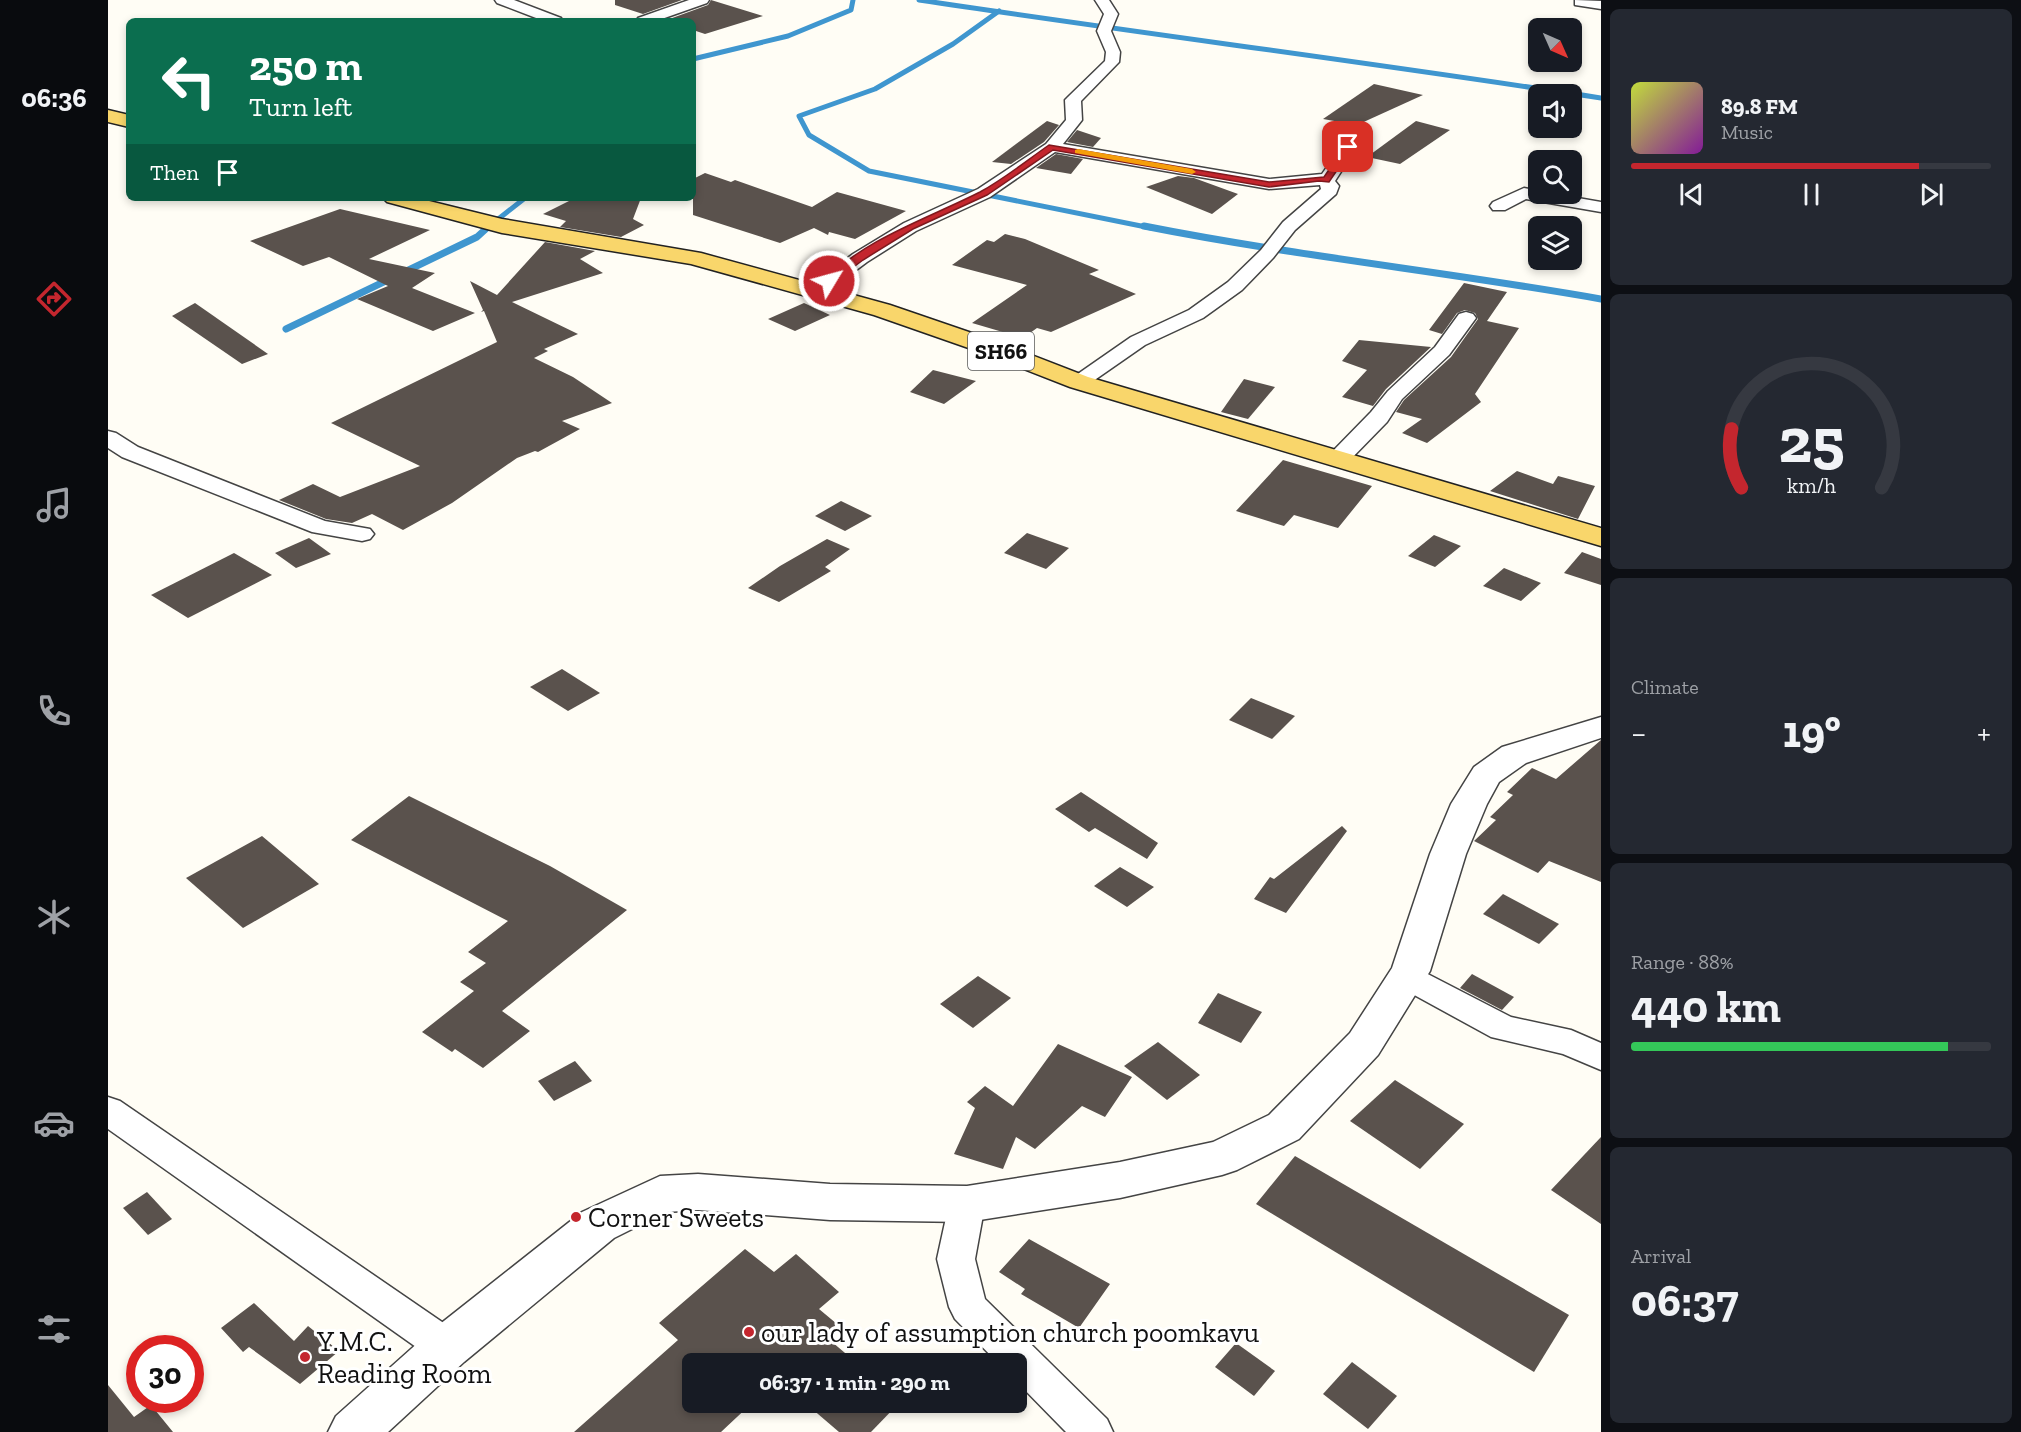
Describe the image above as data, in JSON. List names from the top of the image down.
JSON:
{
  "streets": {
    "main road": ["SH66"]
  },
  "places": ["Corner Sweets", "our lady of assumption church poomkavu", "Y.M.C. Reading Room"],
  "north": "bottom right",
  "page": {
    "tabs": "06:36",
    "turn": ["250 m", "Turn left"],
    "song": ["89.8 FM", "Music"],
    "then": "Then",
    "tile": [
      "Climate",
      ["Range · 88%", "440 km"],
      ["Arrival", "06:37"]
    ],
    "heat": ["−", "19°", "+"],
    "limit": "30",
    "trip": "06:37 · 1 min · 290 m",
    "gauge": ["25", "km/h"]
  }
}
